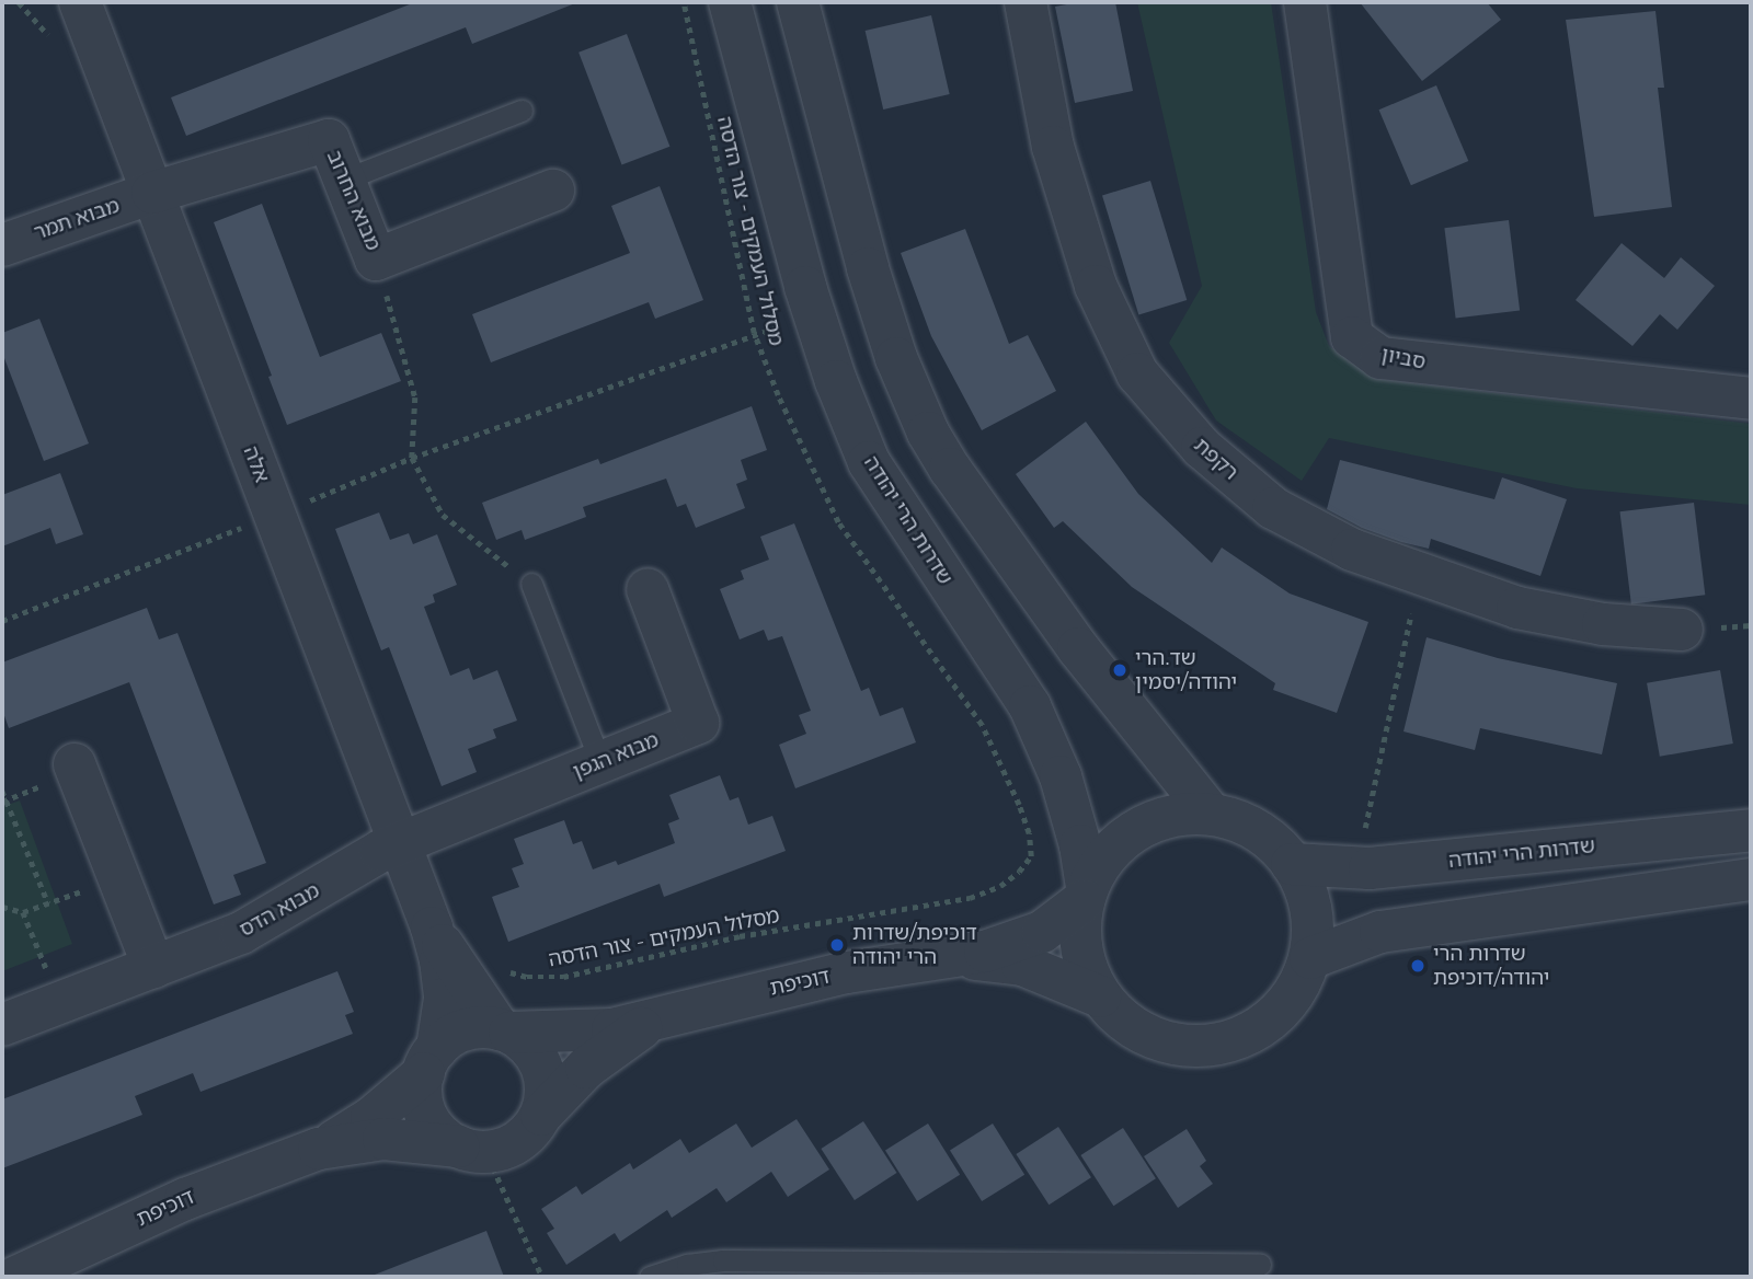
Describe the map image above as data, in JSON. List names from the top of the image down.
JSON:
{
  "streets": {
    "street": [
      "מבוא החרוב",
      "מבוא תמר",
      "סביון",
      "רקפת",
      "אלה",
      "שדרות הרי יהודה",
      "מבוא הגפן",
      "מבוא הדס",
      "דוכיפת"
    ],
    "path": ["מסלול העמקים - צור הדסה"]
  },
  "crossings": [
    ["מבוא החרוב", "מבוא תמר"],
    ["מבוא החרוב", "אלה"],
    ["מבוא תמר", "אלה"],
    ["מסלול העמקים - צור הדסה", "אלה"],
    ["אלה", "מבוא הגפן"],
    ["אלה", "מבוא הדס"],
    ["אלה", "דוכיפת"],
    ["שדרות הרי יהודה", "דוכיפת"],
    ["מבוא הגפן", "מבוא הדס"]
  ],
  "places": ["שד.הרי יהודה/יסמין", "דוכיפת/שדרות הרי יהודה", "שדרות הרי יהודה/דוכיפת"]
}
